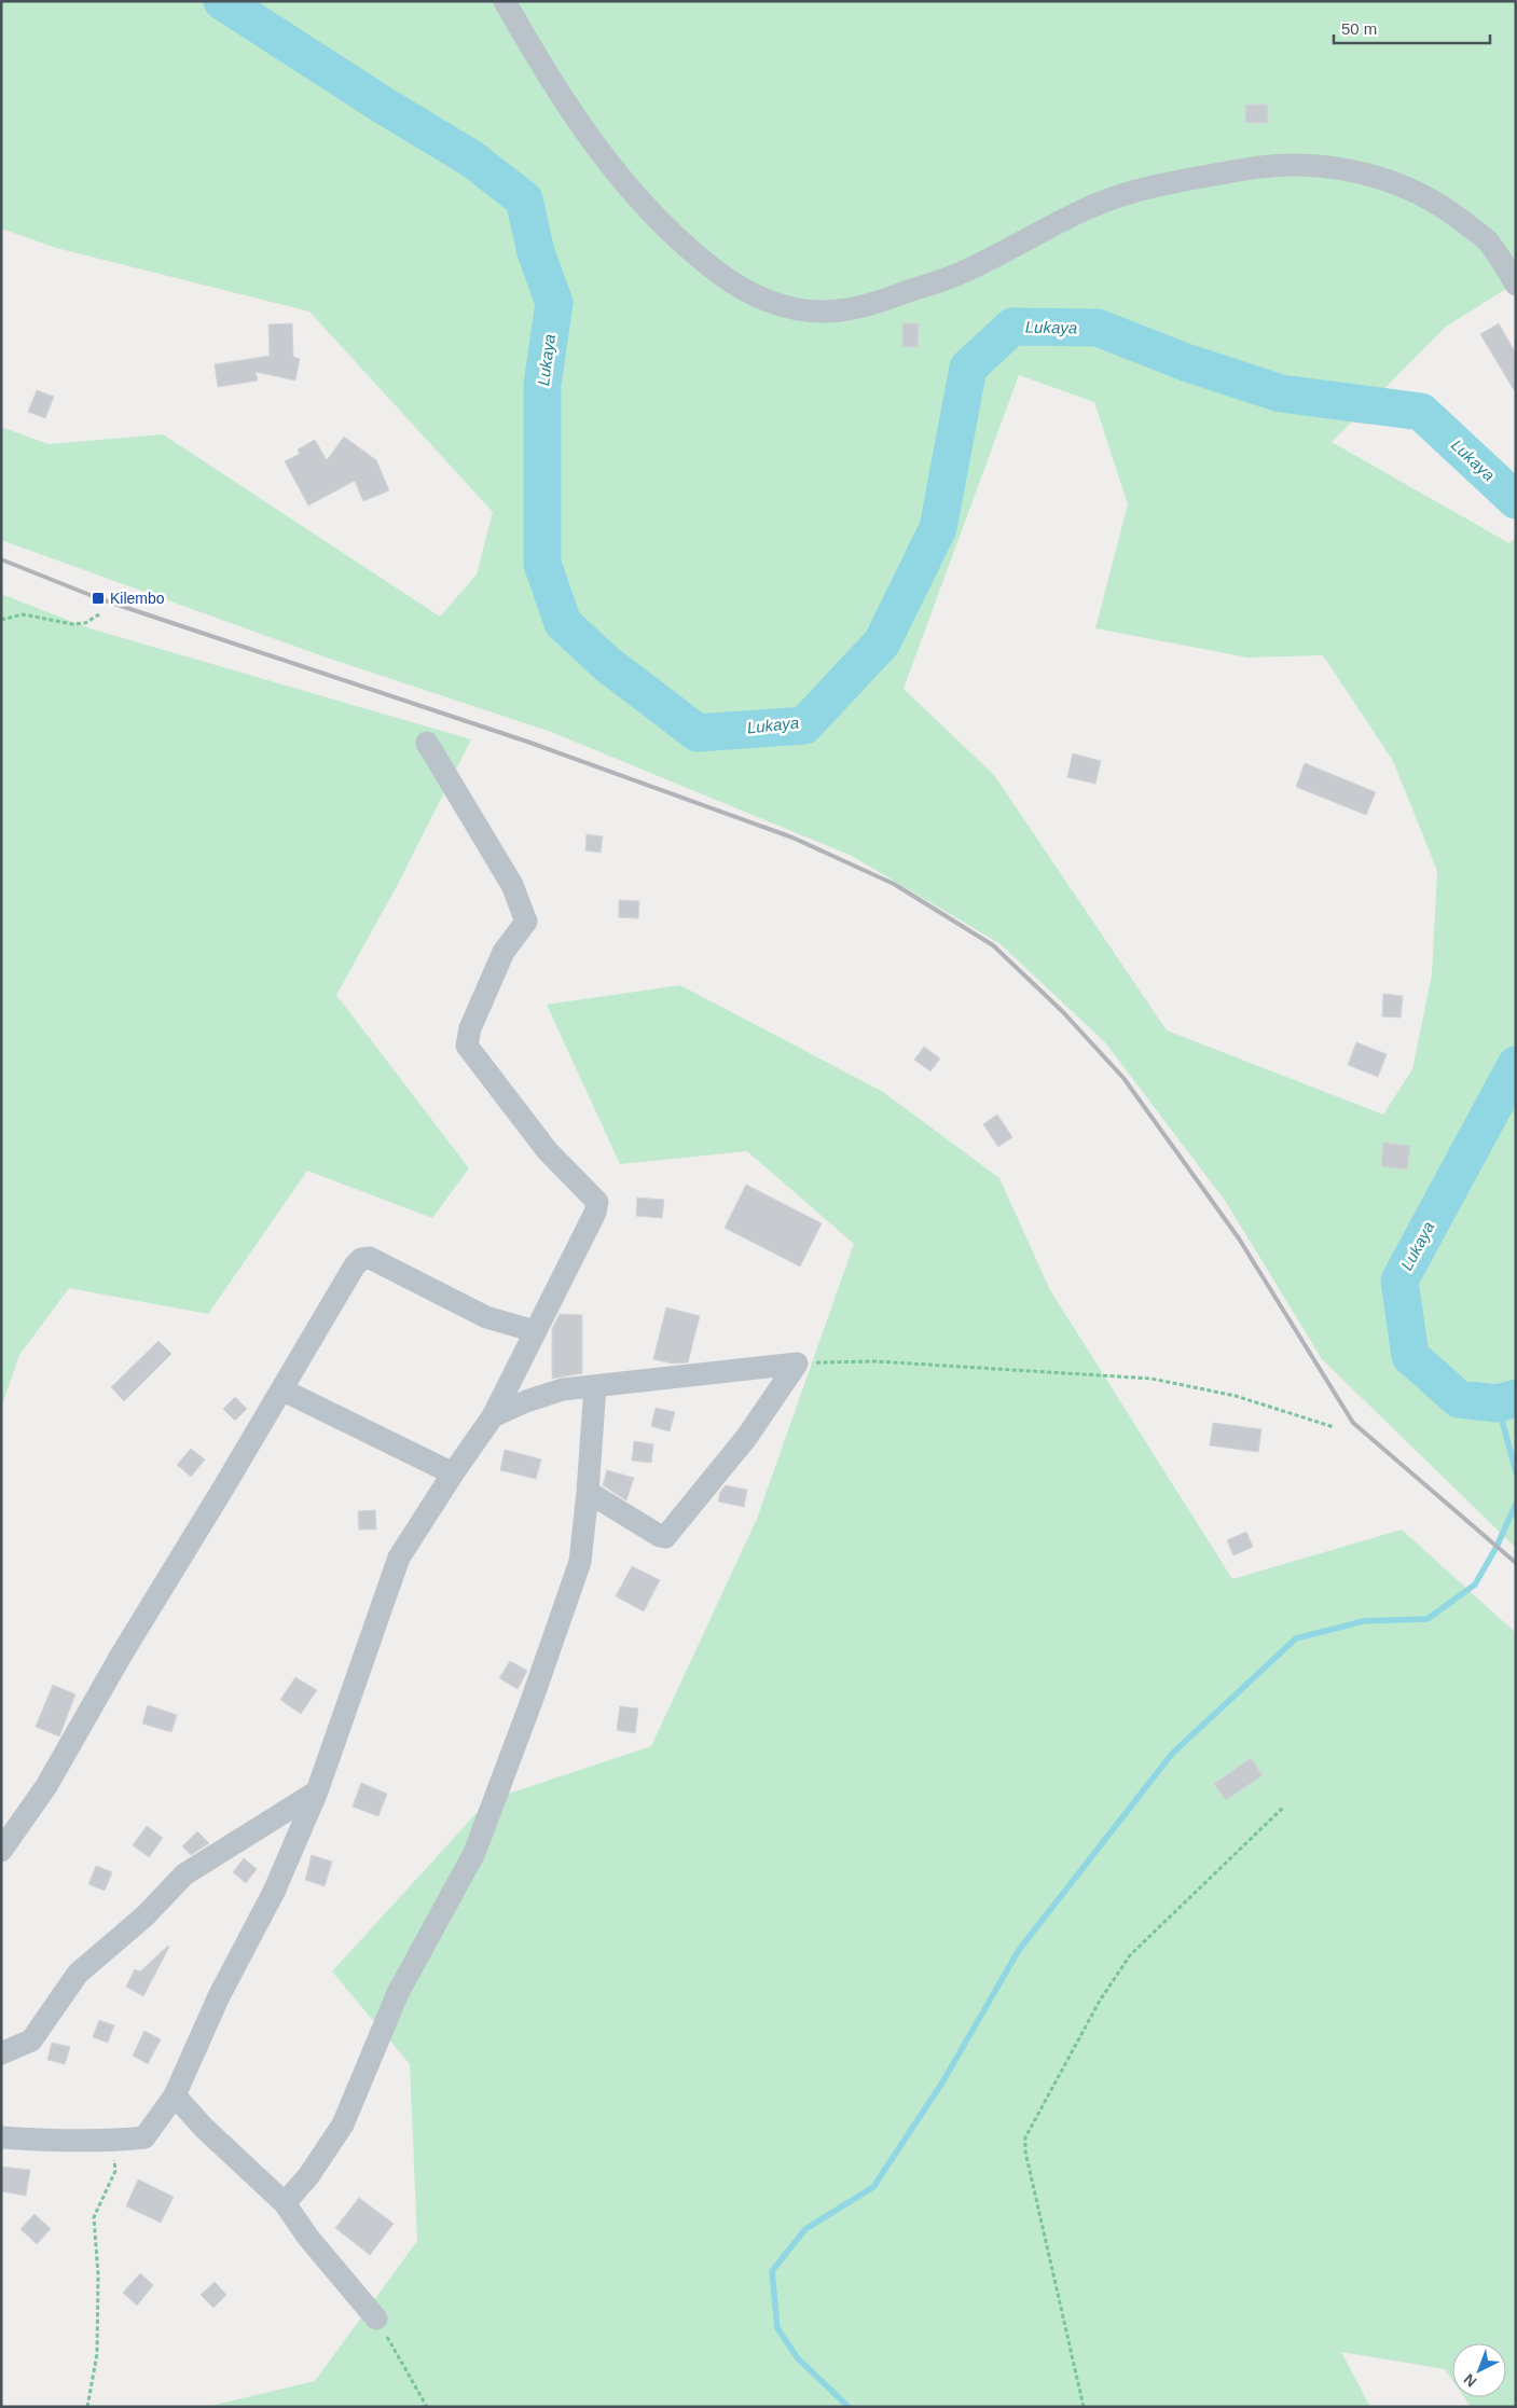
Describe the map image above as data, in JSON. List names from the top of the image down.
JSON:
{
  "water": ["Lukaya"],
  "places": {
    "transit": ["Kilembo"]
  },
  "scale_bar": "50 m",
  "north": "bottom left"
}
